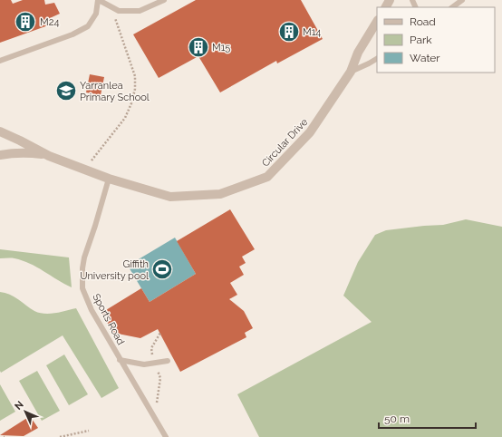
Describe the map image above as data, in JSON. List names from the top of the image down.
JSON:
{
  "streets": {
    "street": ["Circular Drive"],
    "lane": ["Sports Road"]
  },
  "crossings": [
    ["Circular Drive", "Sports Road"]
  ],
  "places": {
    "building": ["M24", "M14", "M15"],
    "school or university": ["Yarranlea Primary School"],
    "sports": ["Giffith University pool"]
  },
  "legend": ["Road", "Park", "Water"],
  "scale_bar": "50 m",
  "north": "top left"
}
